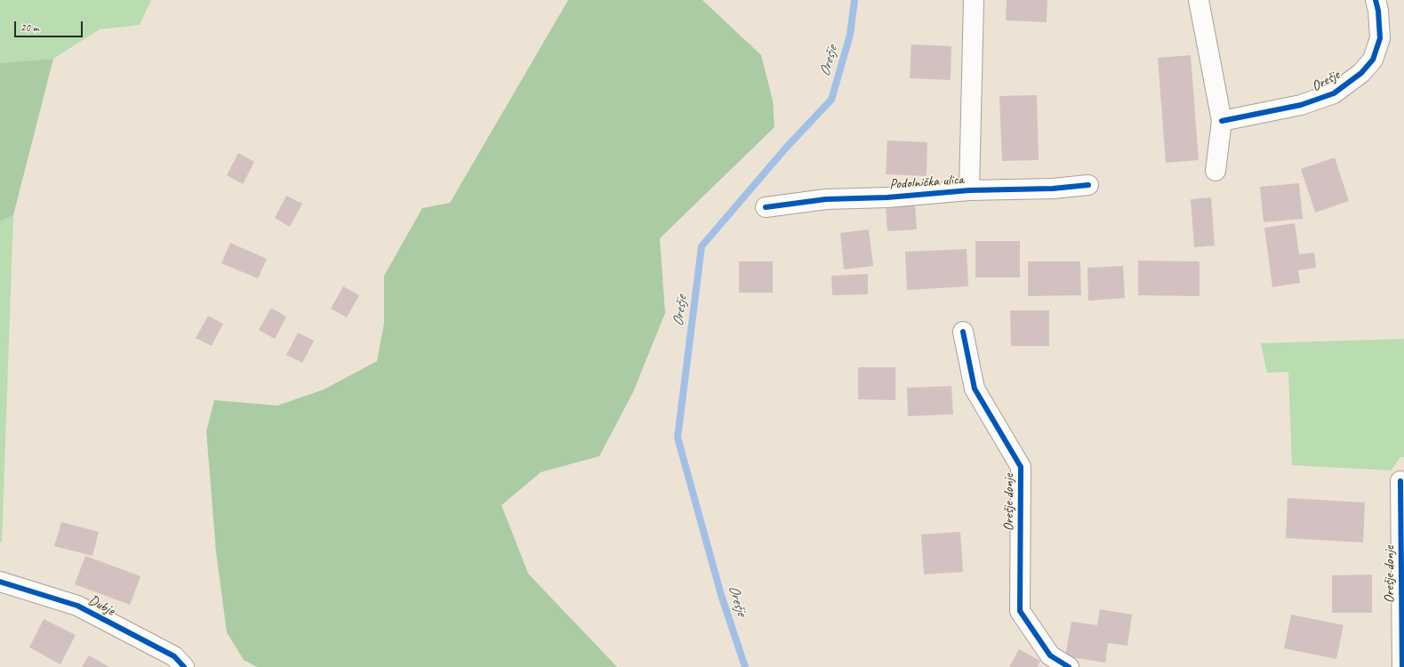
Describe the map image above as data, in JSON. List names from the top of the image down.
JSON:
{
  "streets": {
    "street": [
      "Orešje",
      "Podolnička ulica",
      "Orešje donje",
      "Dubje"
    ]
  },
  "water": ["Orešje"],
  "scale_bar": "20 m"
}
